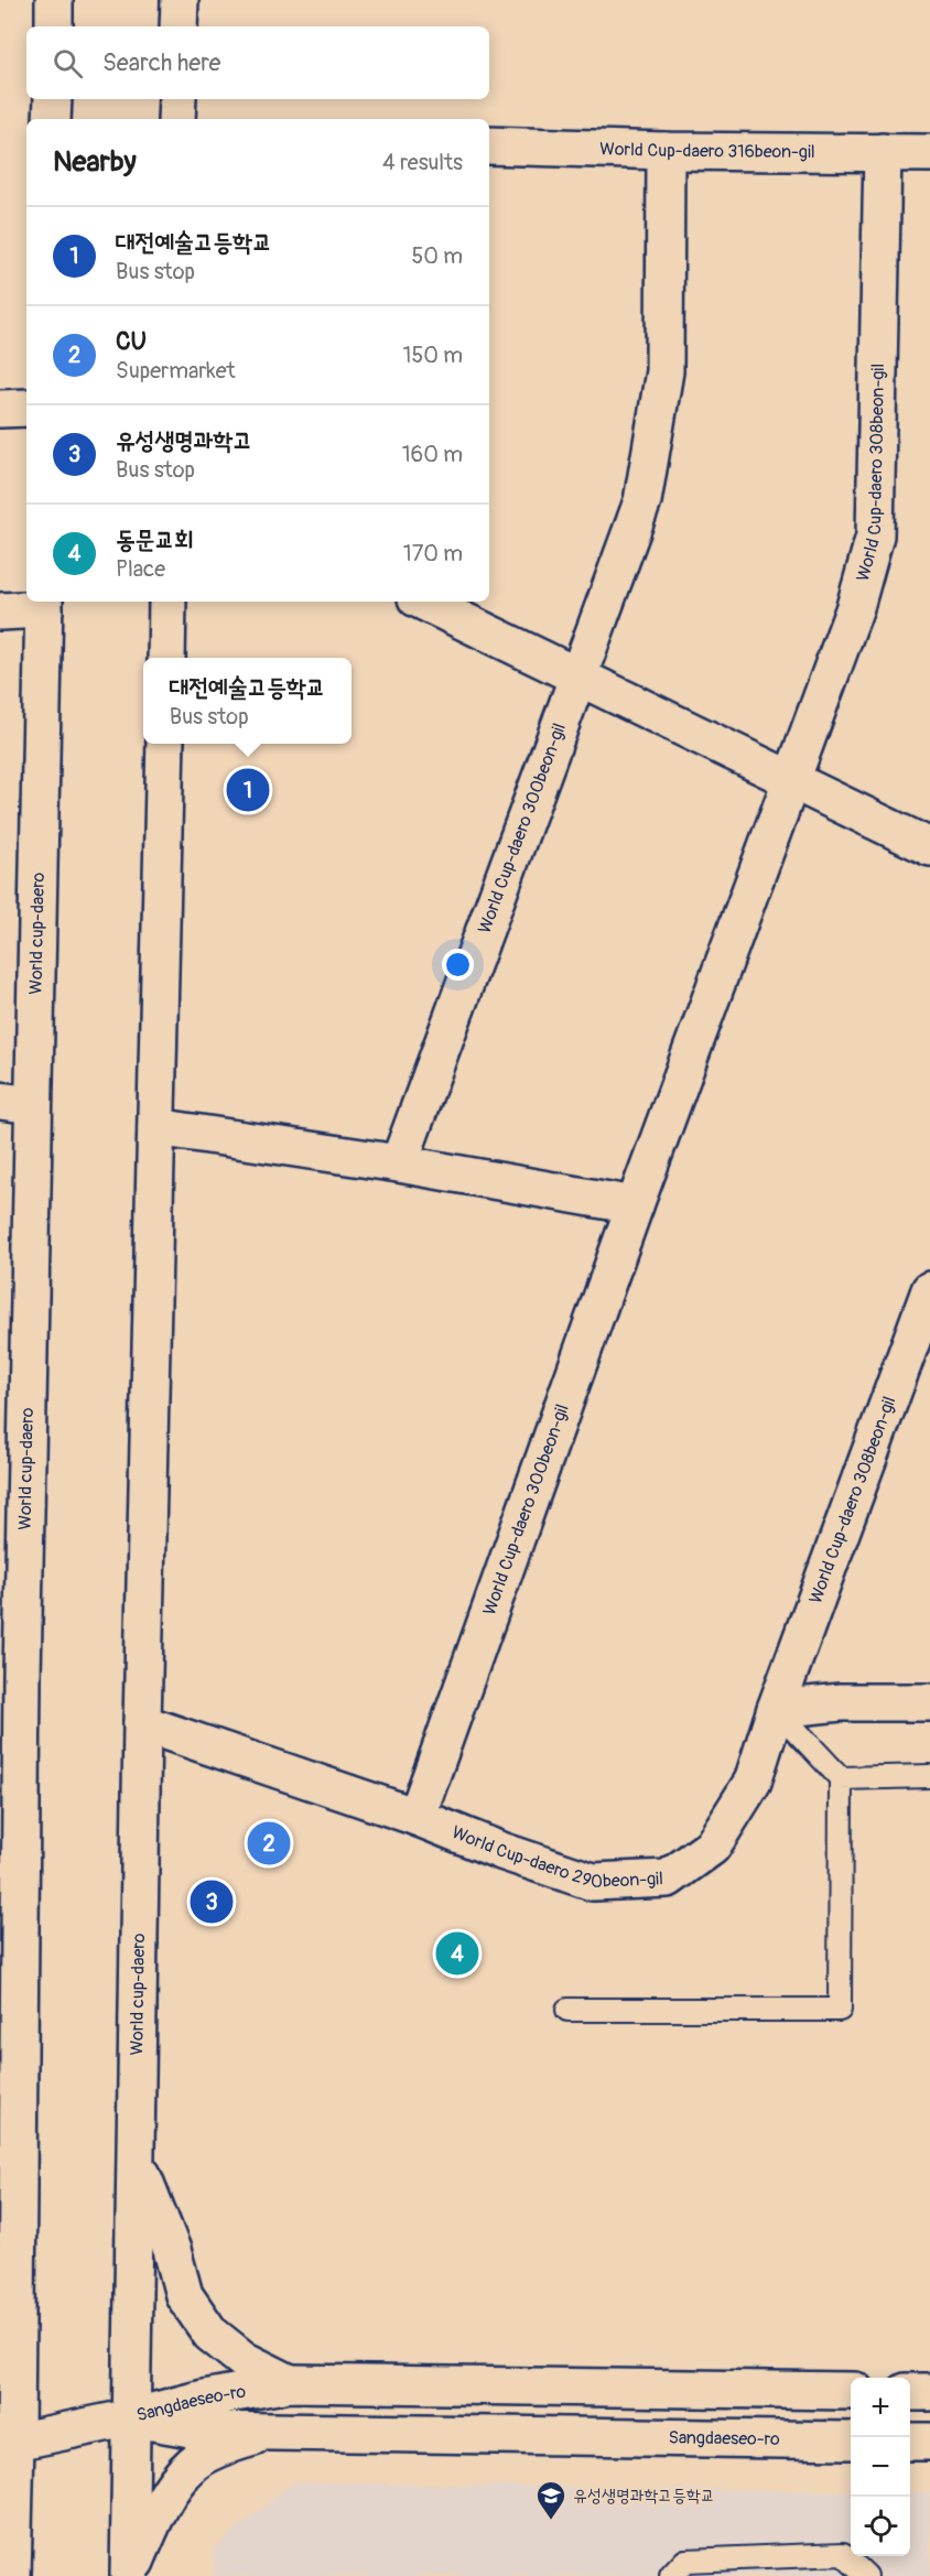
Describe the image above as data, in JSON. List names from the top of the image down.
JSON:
{
  "streets": {
    "street": [
      "World Cup-daero 316beon-gil",
      "World Cup-daero 308beon-gil",
      "World Cup-daero 300beon-gil",
      "World cup-daero",
      "World Cup-daero 290beon-gil",
      "Sangdaeseo-ro"
    ]
  },
  "crossings": [
    ["World Cup-daero 316beon-gil", "World Cup-daero 308beon-gil"],
    ["World Cup-daero 308beon-gil", "World Cup-daero 300beon-gil"],
    ["World Cup-daero 308beon-gil", "World Cup-daero 290beon-gil"],
    ["World Cup-daero 300beon-gil", "World Cup-daero 290beon-gil"],
    ["World cup-daero", "World Cup-daero 290beon-gil"],
    ["World cup-daero", "Sangdaeseo-ro"]
  ],
  "places": {
    "school or university": ["유성생명과학고등학교"]
  },
  "page": {
    "search": "Search here",
    "heading": ["Nearby", "4 results"],
    "list": [
      {
        "mark": "1",
        "name": "대전예술고등학교",
        "note": "Bus stop",
        "value": "50 m"
      },
      {
        "mark": "2",
        "name": "CU",
        "note": "Supermarket",
        "value": "150 m"
      },
      {
        "mark": "3",
        "name": "유성생명과학고",
        "note": "Bus stop",
        "value": "160 m"
      },
      {
        "mark": "4",
        "name": "동문교회",
        "note": "Place",
        "value": "170 m"
      }
    ],
    "popup": ["대전예술고등학교", "Bus stop"],
    "pins": [
      "1",
      "2",
      "3",
      "4"
    ],
    "map_buttons": ["+", "−"]
  }
}
